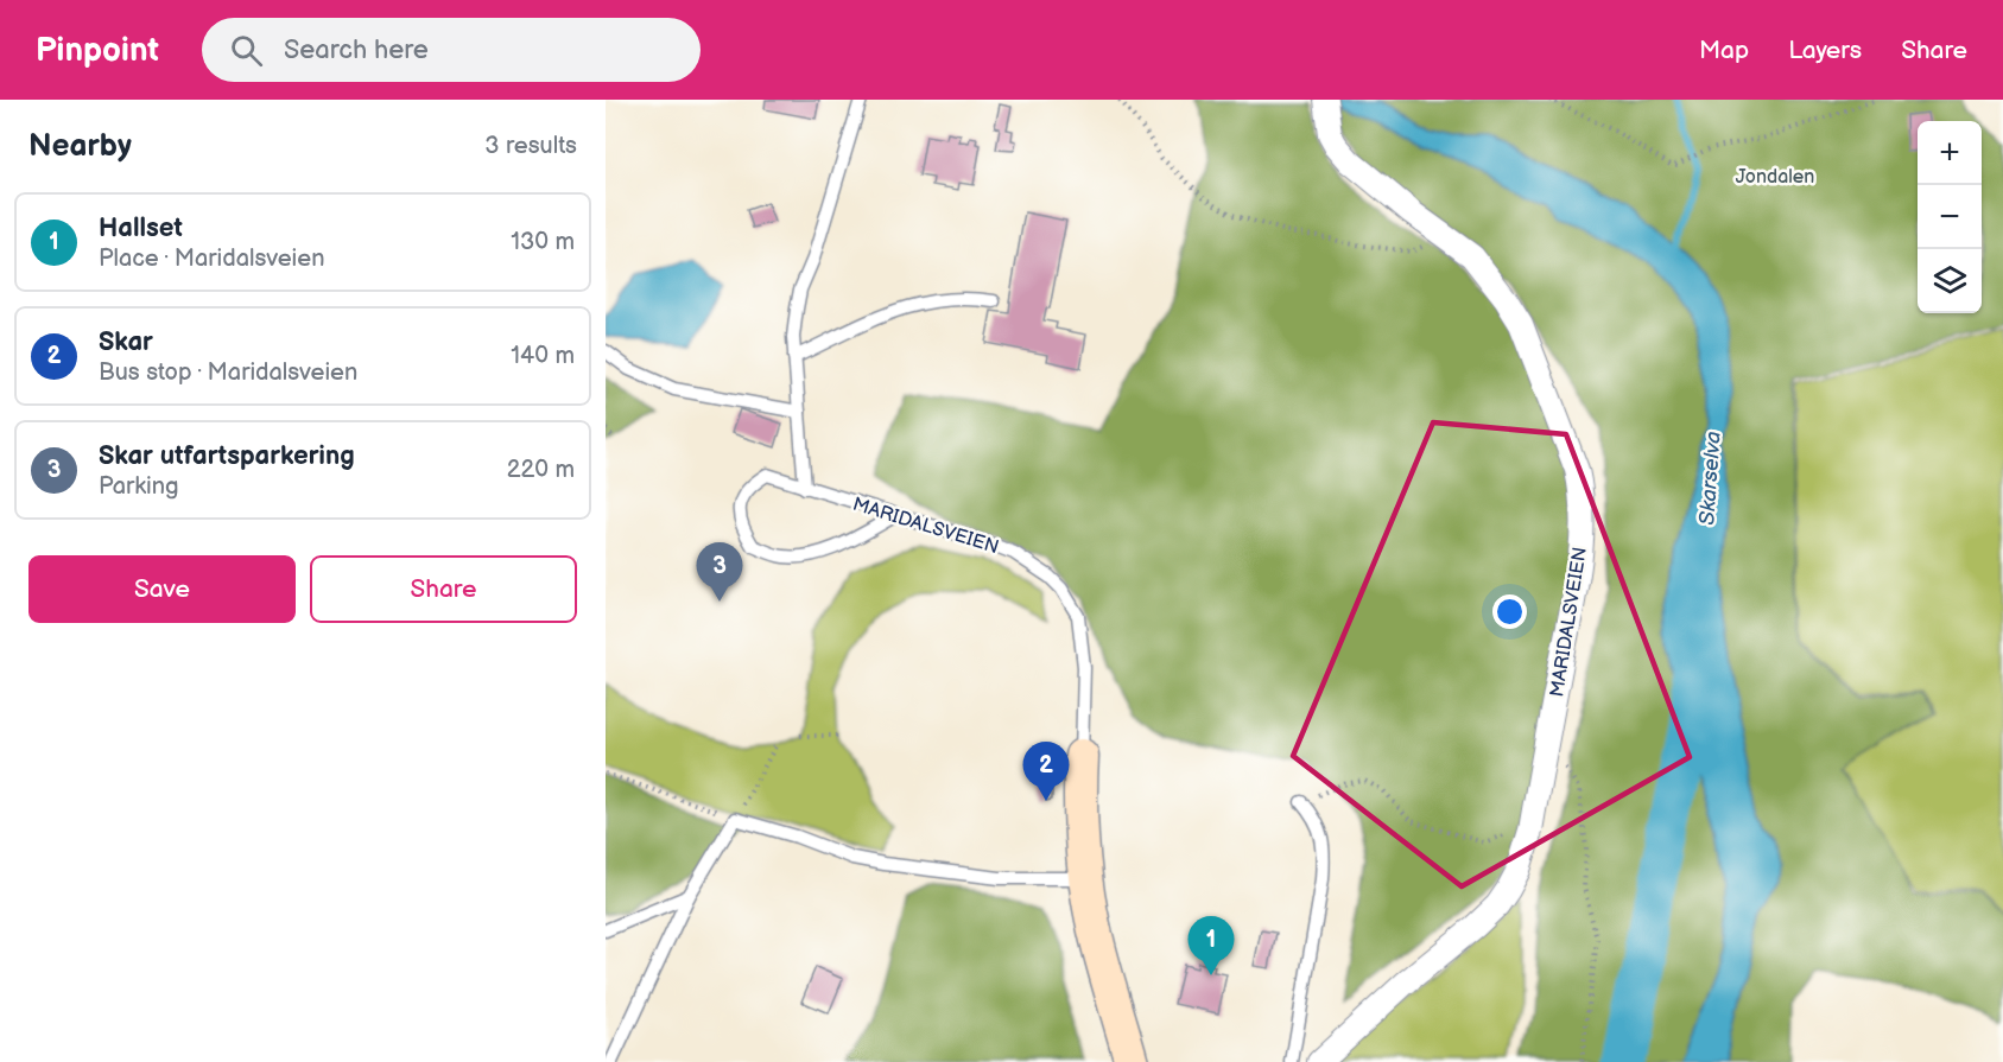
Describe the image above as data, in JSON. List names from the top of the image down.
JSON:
{
  "streets": {
    "street": ["MARIDALSVEIEN"]
  },
  "water": ["Skarselva"],
  "parks": ["Jondalen"],
  "page": {
    "header": "Pinpoint",
    "search": "Search here",
    "nav": ["Map", "Layers", "Share"],
    "heading": ["Nearby", "3 results"],
    "map_buttons": ["+", "−"],
    "list": [
      {
        "mark": "1",
        "name": "Hallset",
        "note": "Place · Maridalsveien",
        "value": "130 m"
      },
      {
        "mark": "2",
        "name": "Skar",
        "note": "Bus stop · Maridalsveien",
        "value": "140 m"
      },
      {
        "mark": "3",
        "name": "Skar utfartsparkering",
        "note": "Parking",
        "value": "220 m"
      }
    ],
    "buttons": ["Save", "Share"],
    "pins": ["3", "2", "1"]
  }
}
